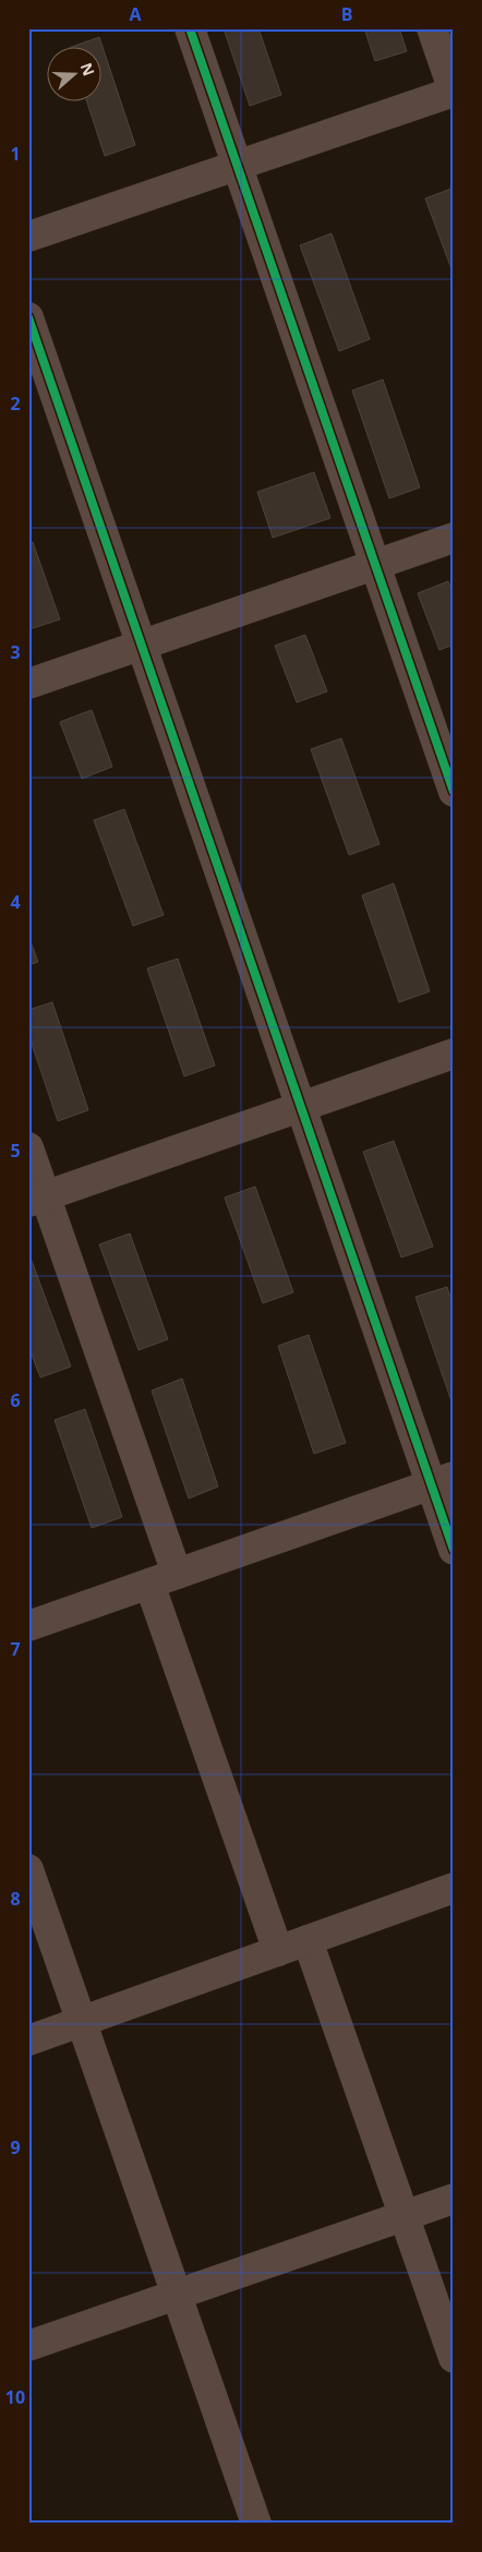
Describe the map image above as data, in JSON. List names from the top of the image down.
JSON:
{
  "north": "right",
  "grid": {
    "columns": ["A", "B"],
    "rows": [
      "1",
      "2",
      "3",
      "4",
      "5",
      "6",
      "7",
      "8",
      "9",
      "10"
    ]
  }
}
